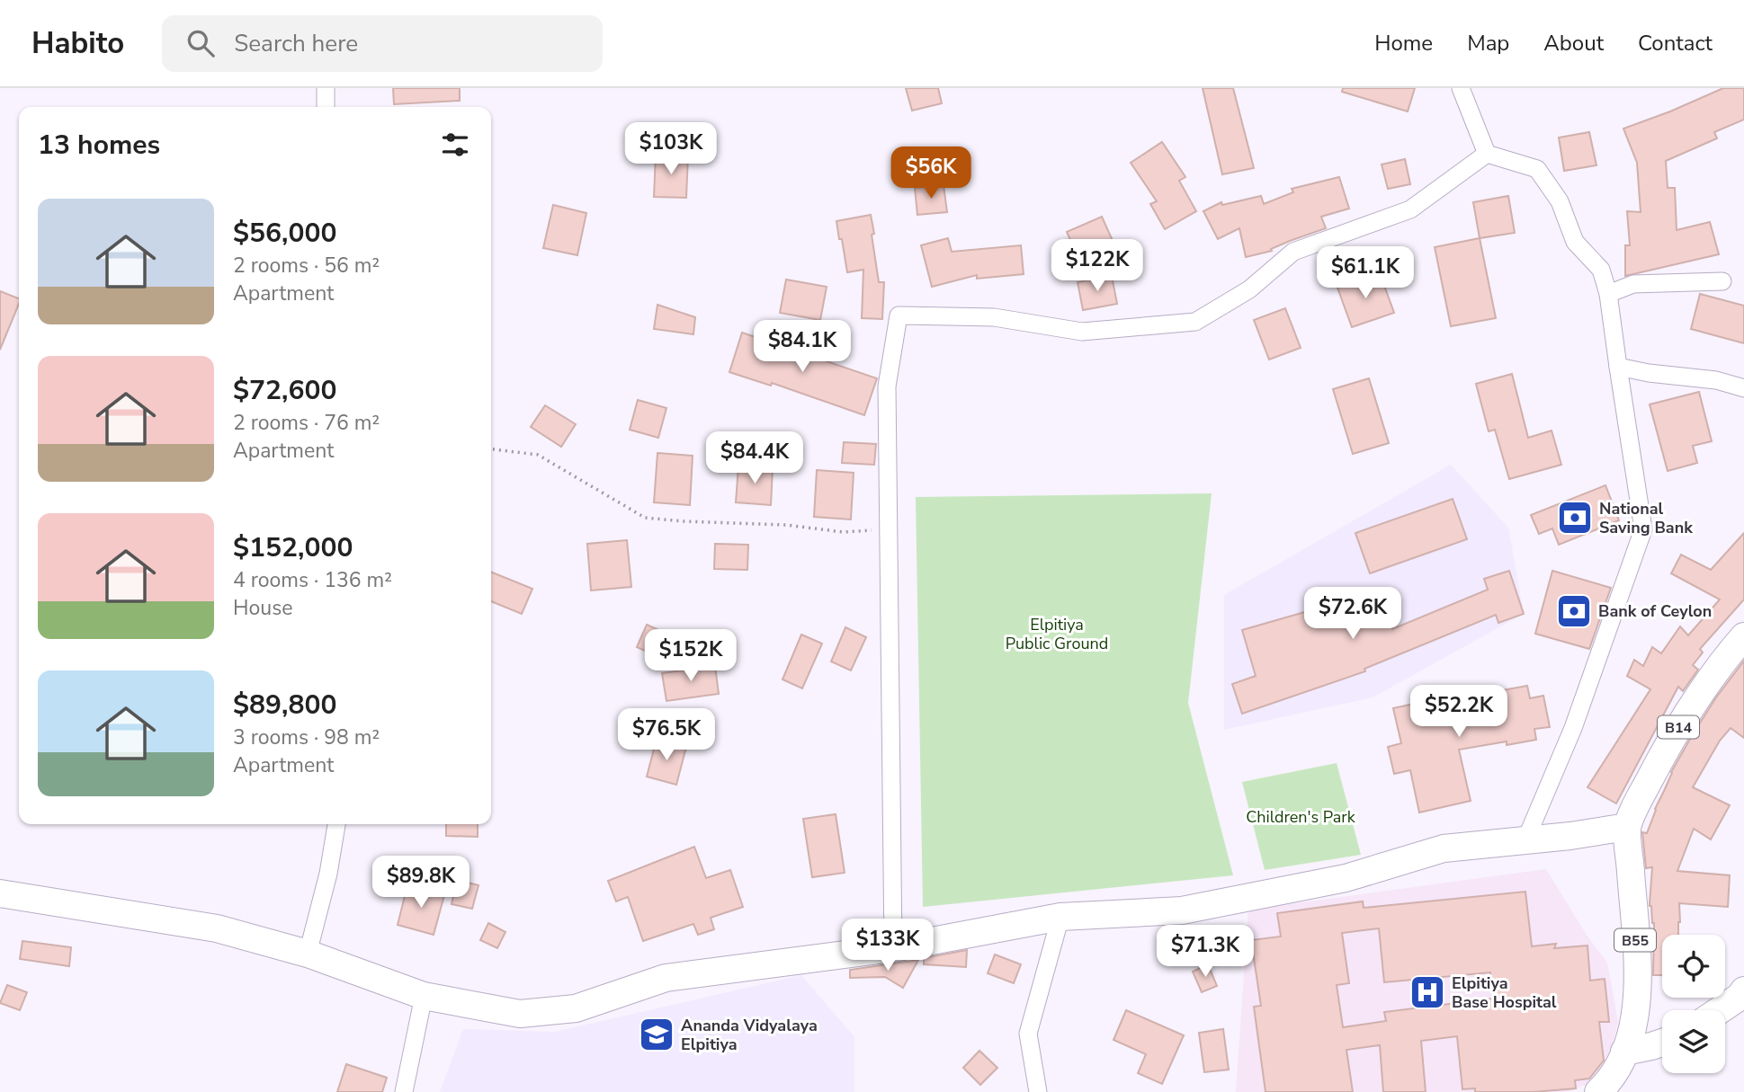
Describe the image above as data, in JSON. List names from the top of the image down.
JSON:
{
  "streets": {
    "main road": ["B14", "B55"]
  },
  "crossings": [
    ["B14", "B55"]
  ],
  "parks": ["Elpitiya Public Ground", "Children's Park"],
  "places": {
    "bank": ["National Saving Bank", "Bank of Ceylon"],
    "hospital": ["Elpitiya Base Hospital"],
    "school or university": ["Ananda Vidyalaya Elpitiya"]
  },
  "page": {
    "header": "Habito",
    "search": "Search here",
    "nav": [
      "Home",
      "Map",
      "About",
      "Contact"
    ],
    "heading": "13 homes",
    "price": [
      "$103K",
      "$56K",
      "$122K",
      "$61.1K",
      "$84.1K",
      "$84.4K",
      "$72.6K",
      "$152K",
      "$52.2K",
      "$76.5K",
      "$89.8K",
      "$133K",
      "$71.3K"
    ],
    "list": [
      {
        "name": "$56,000",
        "note": "2 rooms · 56 m² · Apartment"
      },
      {
        "name": "$72,600",
        "note": "2 rooms · 76 m² · Apartment"
      },
      {
        "name": "$152,000",
        "note": "4 rooms · 136 m² · House"
      },
      {
        "name": "$89,800",
        "note": "3 rooms · 98 m² · Apartment"
      }
    ]
  }
}
